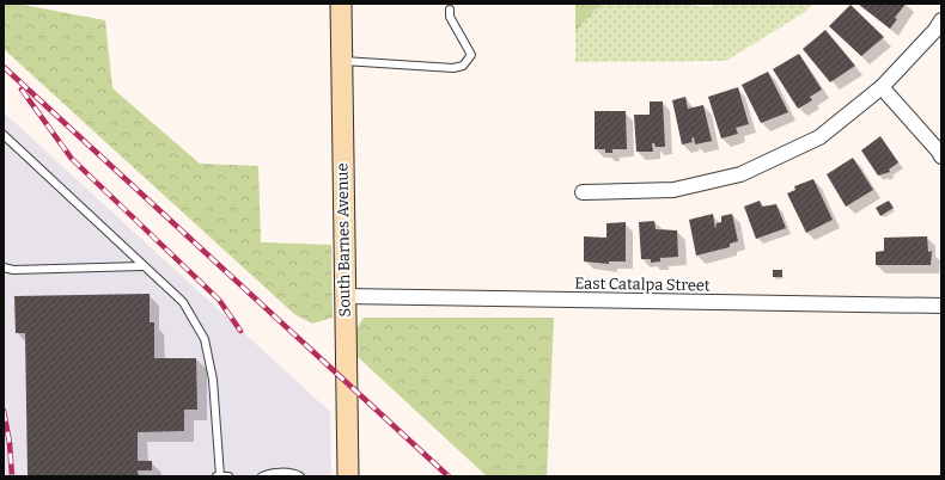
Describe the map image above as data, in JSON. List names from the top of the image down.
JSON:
{
  "streets": {
    "street": ["South Barnes Avenue", "East Catalpa Street"]
  },
  "crossings": [
    ["South Barnes Avenue", "East Catalpa Street"]
  ]
}
